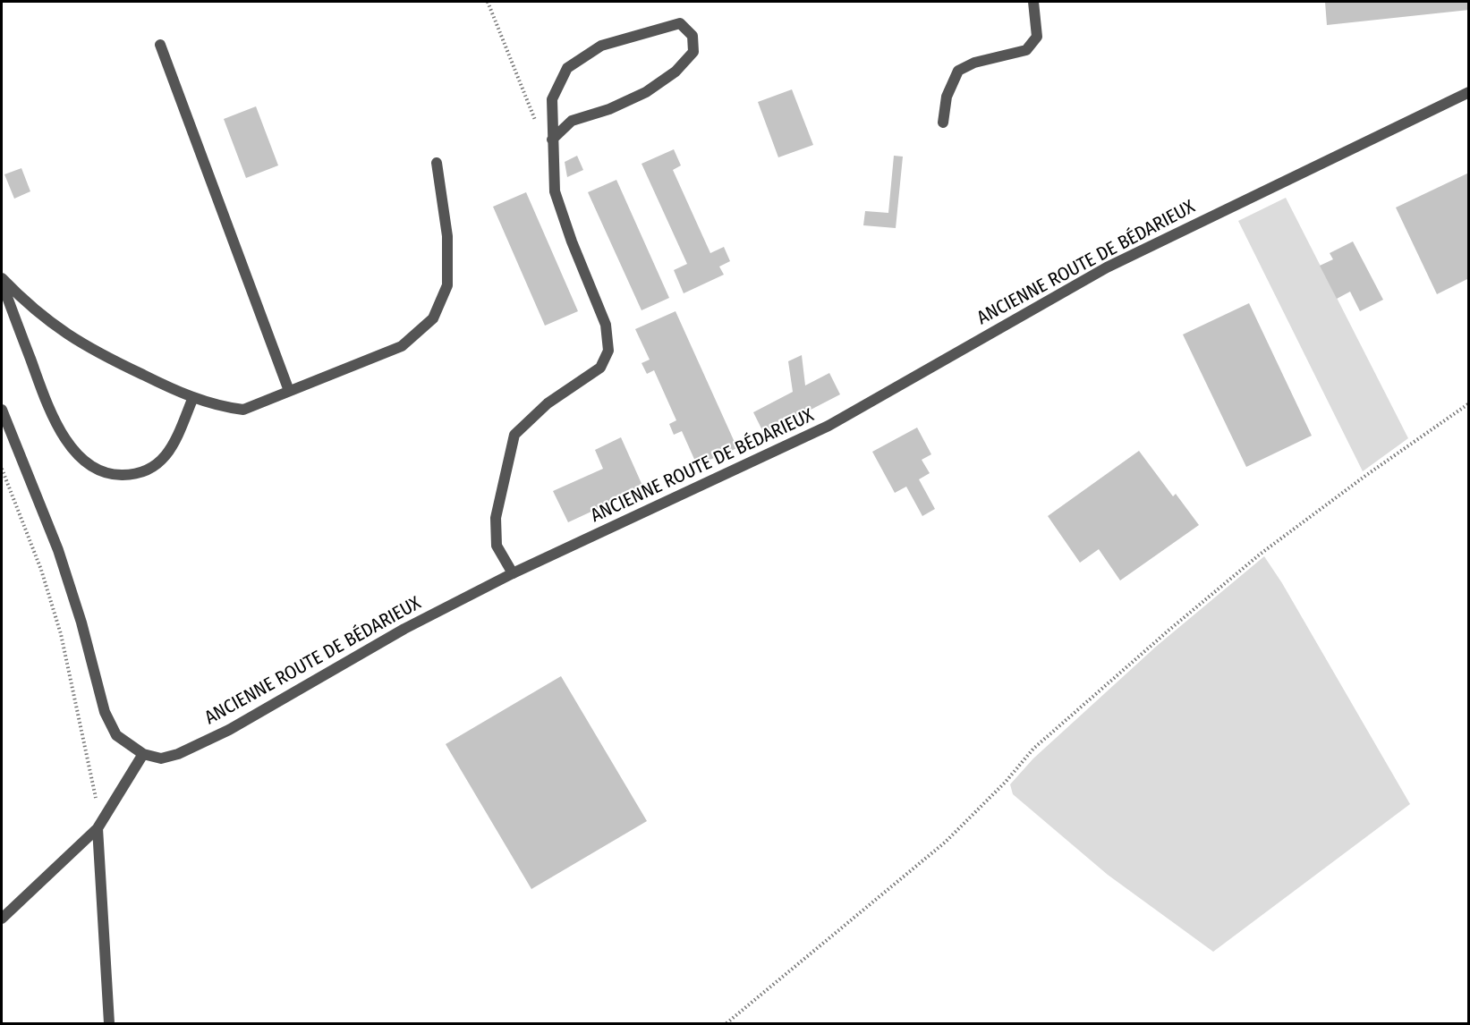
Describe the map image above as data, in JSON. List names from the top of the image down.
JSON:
{
  "streets": {
    "street": ["ANCIENNE ROUTE DE BÉDARIEUX"]
  }
}
